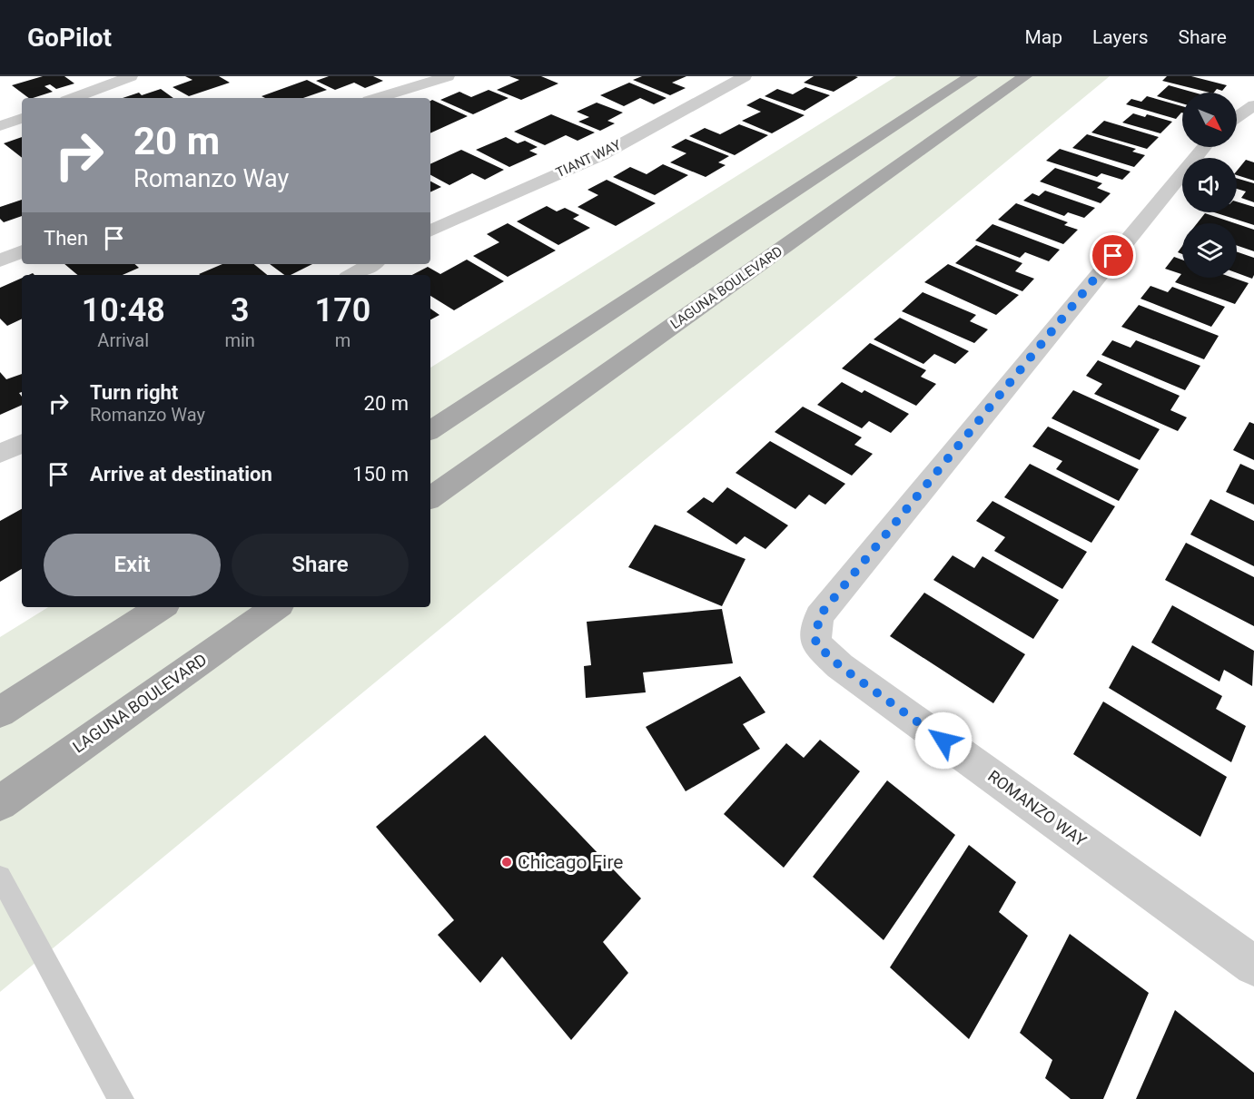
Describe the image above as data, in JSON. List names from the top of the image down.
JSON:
{
  "streets": {
    "main road": ["LAGUNA BOULEVARD"],
    "street": ["TIANT WAY", "ROMANZO WAY"]
  },
  "places": ["Chicago Fire"],
  "north": "bottom right",
  "page": {
    "header": "GoPilot",
    "nav": ["Map", "Layers", "Share"],
    "turn": ["20 m", "Romanzo Way"],
    "then": "Then",
    "eta": [
      "10:48",
      "Arrival",
      "3",
      "min",
      "170",
      "m"
    ],
    "list": [
      {
        "name": "Turn right",
        "note": "Romanzo Way",
        "value": "20 m"
      },
      {
        "name": "Arrive at destination",
        "value": "150 m"
      }
    ],
    "buttons": ["Exit", "Share"]
  }
}
